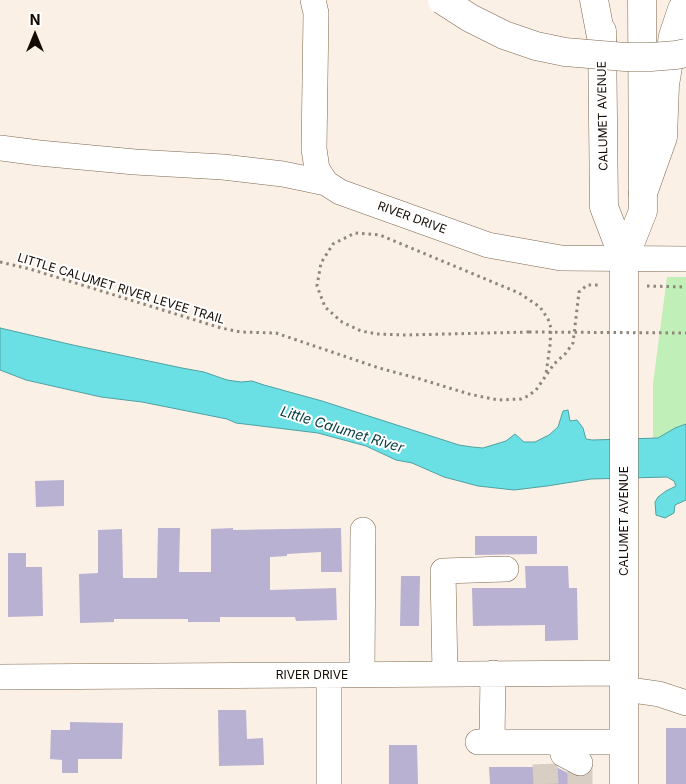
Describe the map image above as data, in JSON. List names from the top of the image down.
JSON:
{
  "streets": {
    "main road": ["CALUMET AVENUE"],
    "street": ["RIVER DRIVE"],
    "path": ["LITTLE CALUMET RIVER LEVEE TRAIL"]
  },
  "crossings": [
    ["CALUMET AVENUE", "RIVER DRIVE"]
  ],
  "water": ["Little Calumet River"],
  "north": "top"
}
